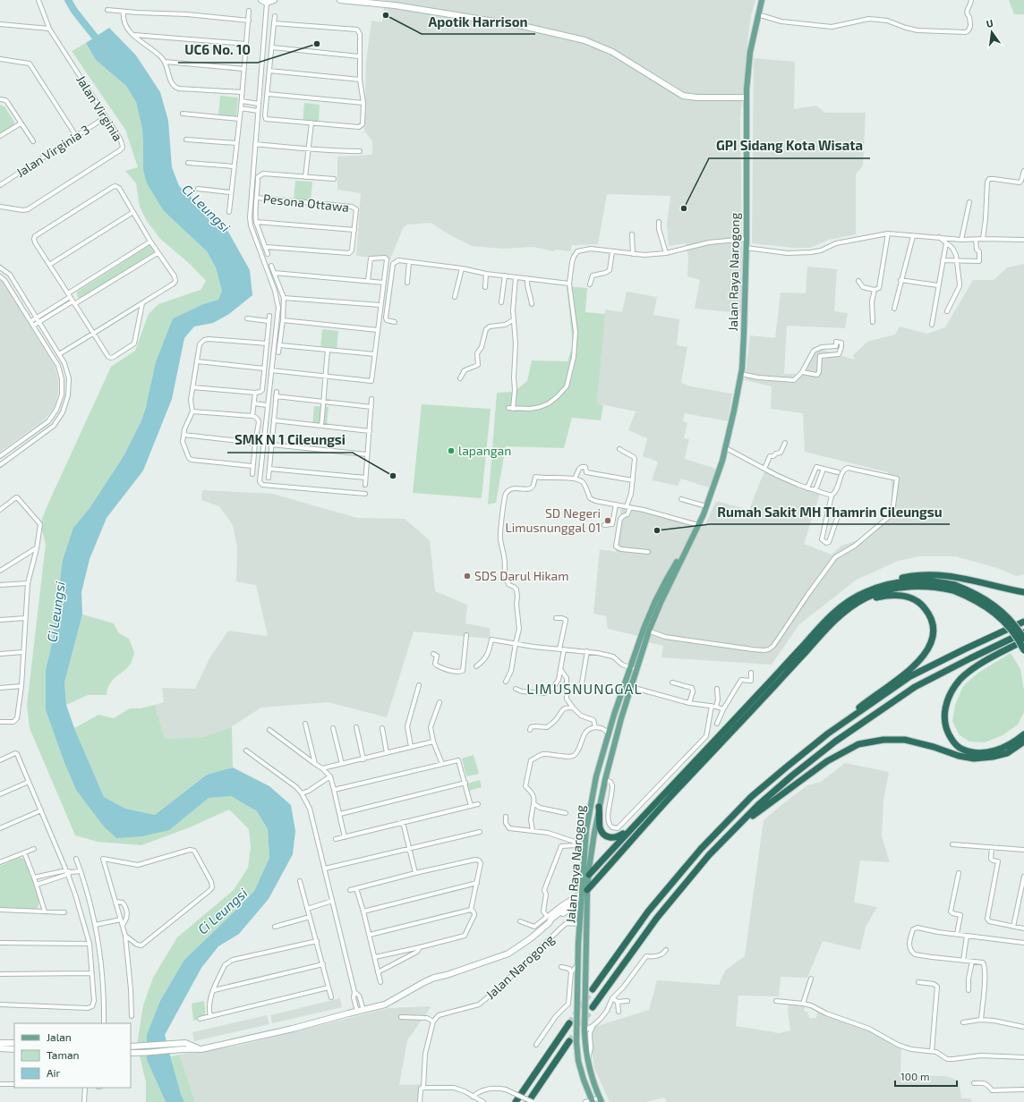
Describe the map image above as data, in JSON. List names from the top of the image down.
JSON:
{
  "streets": {
    "main road": ["Jalan Raya Narogong"],
    "street": [
      "Jalan Virginia",
      "Jalan Virginia 3",
      "Pesona Ottawa",
      "Jalan Narogong"
    ]
  },
  "crossings": [
    ["Jalan Virginia", "Jalan Virginia 3"]
  ],
  "districts": ["LIMUSNUNGGAL"],
  "water": ["Ci Leungsi"],
  "places": [
    "Apotik Harrison",
    "UC6 No. 10",
    "GPI Sidang Kota Wisata",
    "lapangan",
    "SMK N 1 Cileungsi",
    "SD Negeri Limusnunggal 01",
    "Rumah Sakit MH Thamrin Cileungsu",
    "SDS Darul Hikam"
  ],
  "legend": ["Jalan", "Taman", "Air"],
  "scale_bar": "100 m",
  "north": "top"
}
